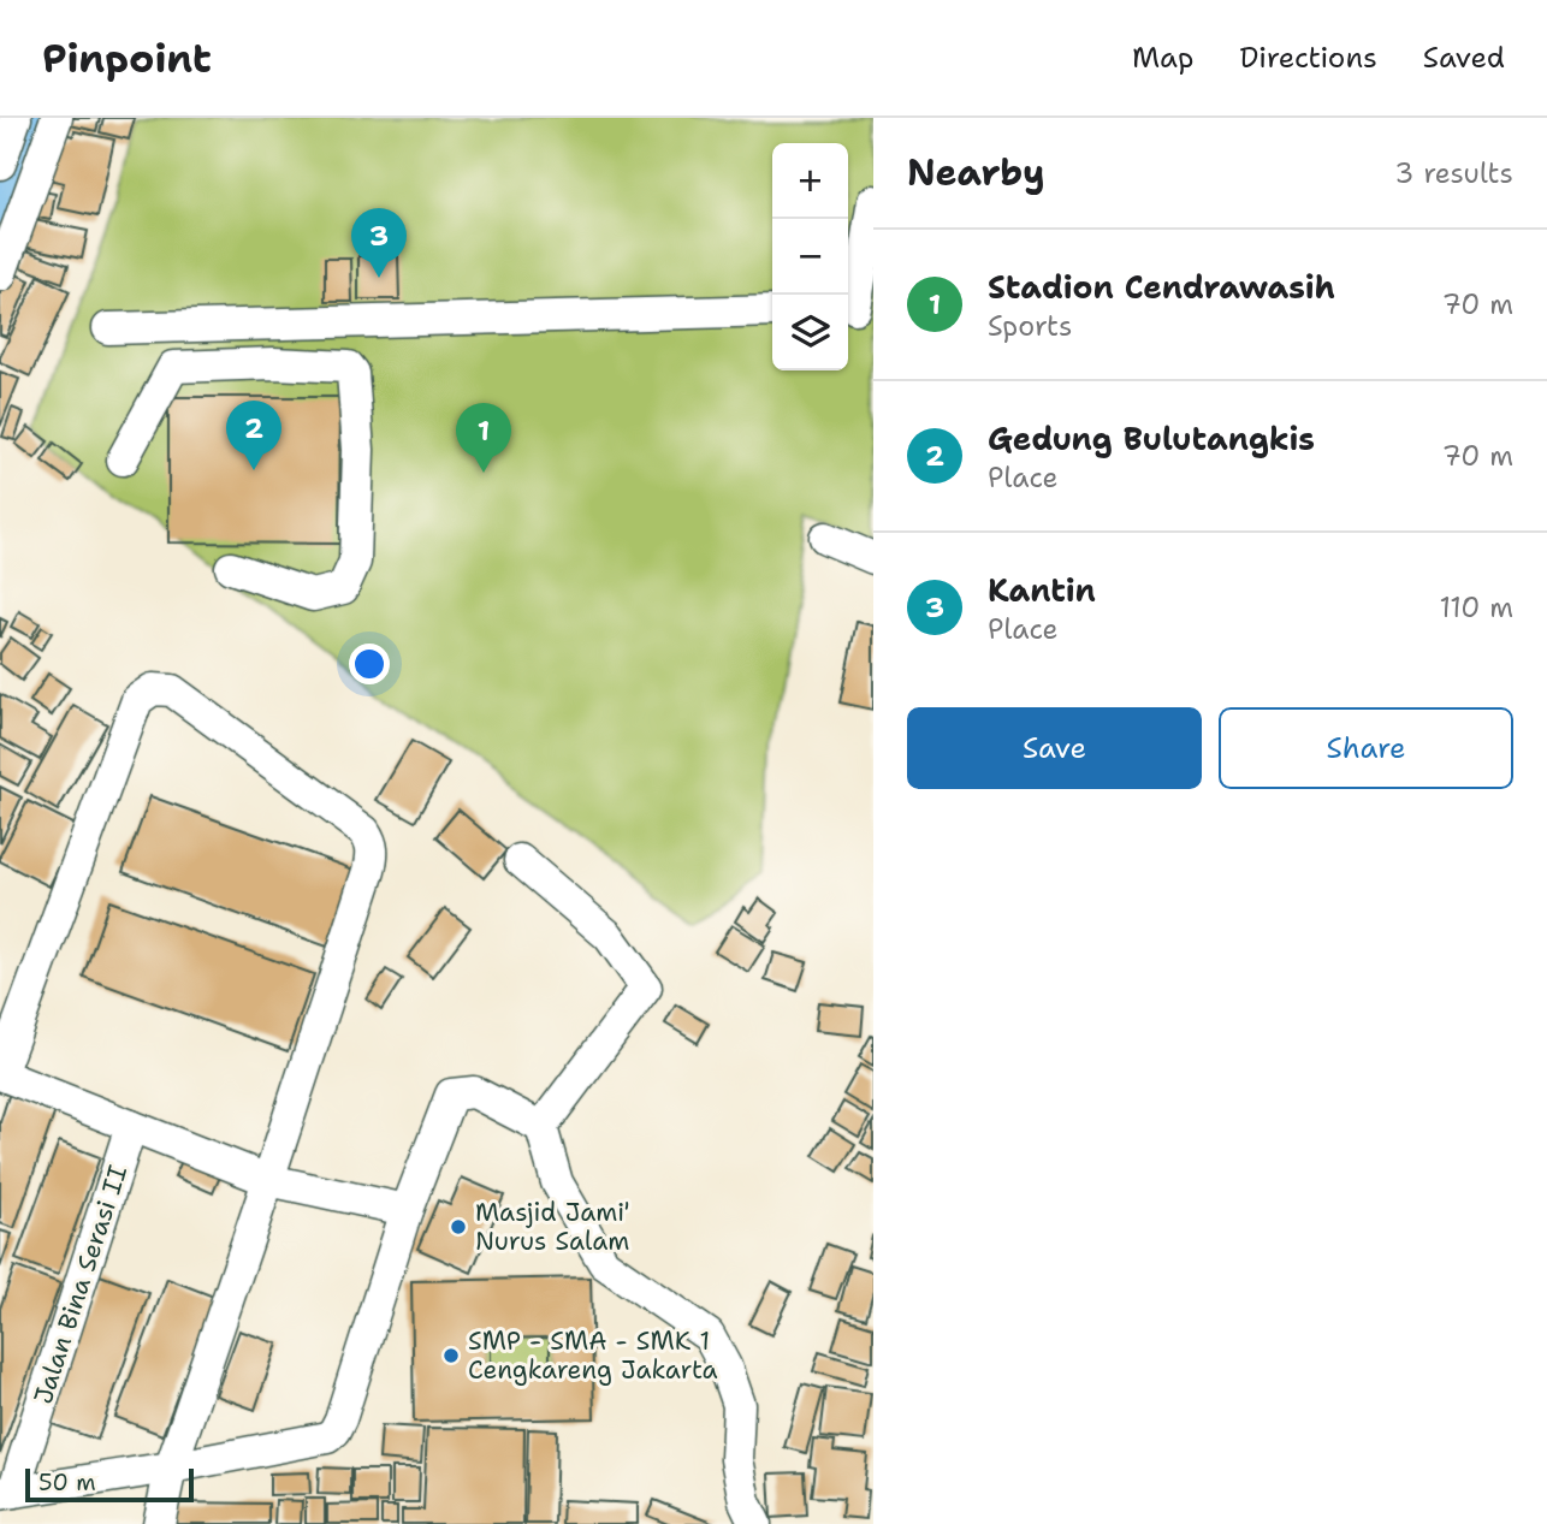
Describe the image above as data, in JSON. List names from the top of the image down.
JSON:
{
  "streets": {
    "street": ["Jalan Bina Serasi II"]
  },
  "places": ["Masjid Jami' Nurus Salam", "SMP - SMA - SMK 1 Cengkareng Jakarta"],
  "scale_bar": "50 m",
  "page": {
    "header": "Pinpoint",
    "nav": ["Map", "Directions", "Saved"],
    "heading": ["Nearby", "3 results"],
    "map_buttons": ["+", "−"],
    "pins": ["3", "2", "1"],
    "list": [
      {
        "mark": "1",
        "name": "Stadion Cendrawasih",
        "note": "Sports",
        "value": "70 m"
      },
      {
        "mark": "2",
        "name": "Gedung Bulutangkis",
        "note": "Place",
        "value": "70 m"
      },
      {
        "mark": "3",
        "name": "Kantin",
        "note": "Place",
        "value": "110 m"
      }
    ],
    "buttons": ["Save", "Share"],
    "scale": "50 m"
  }
}
